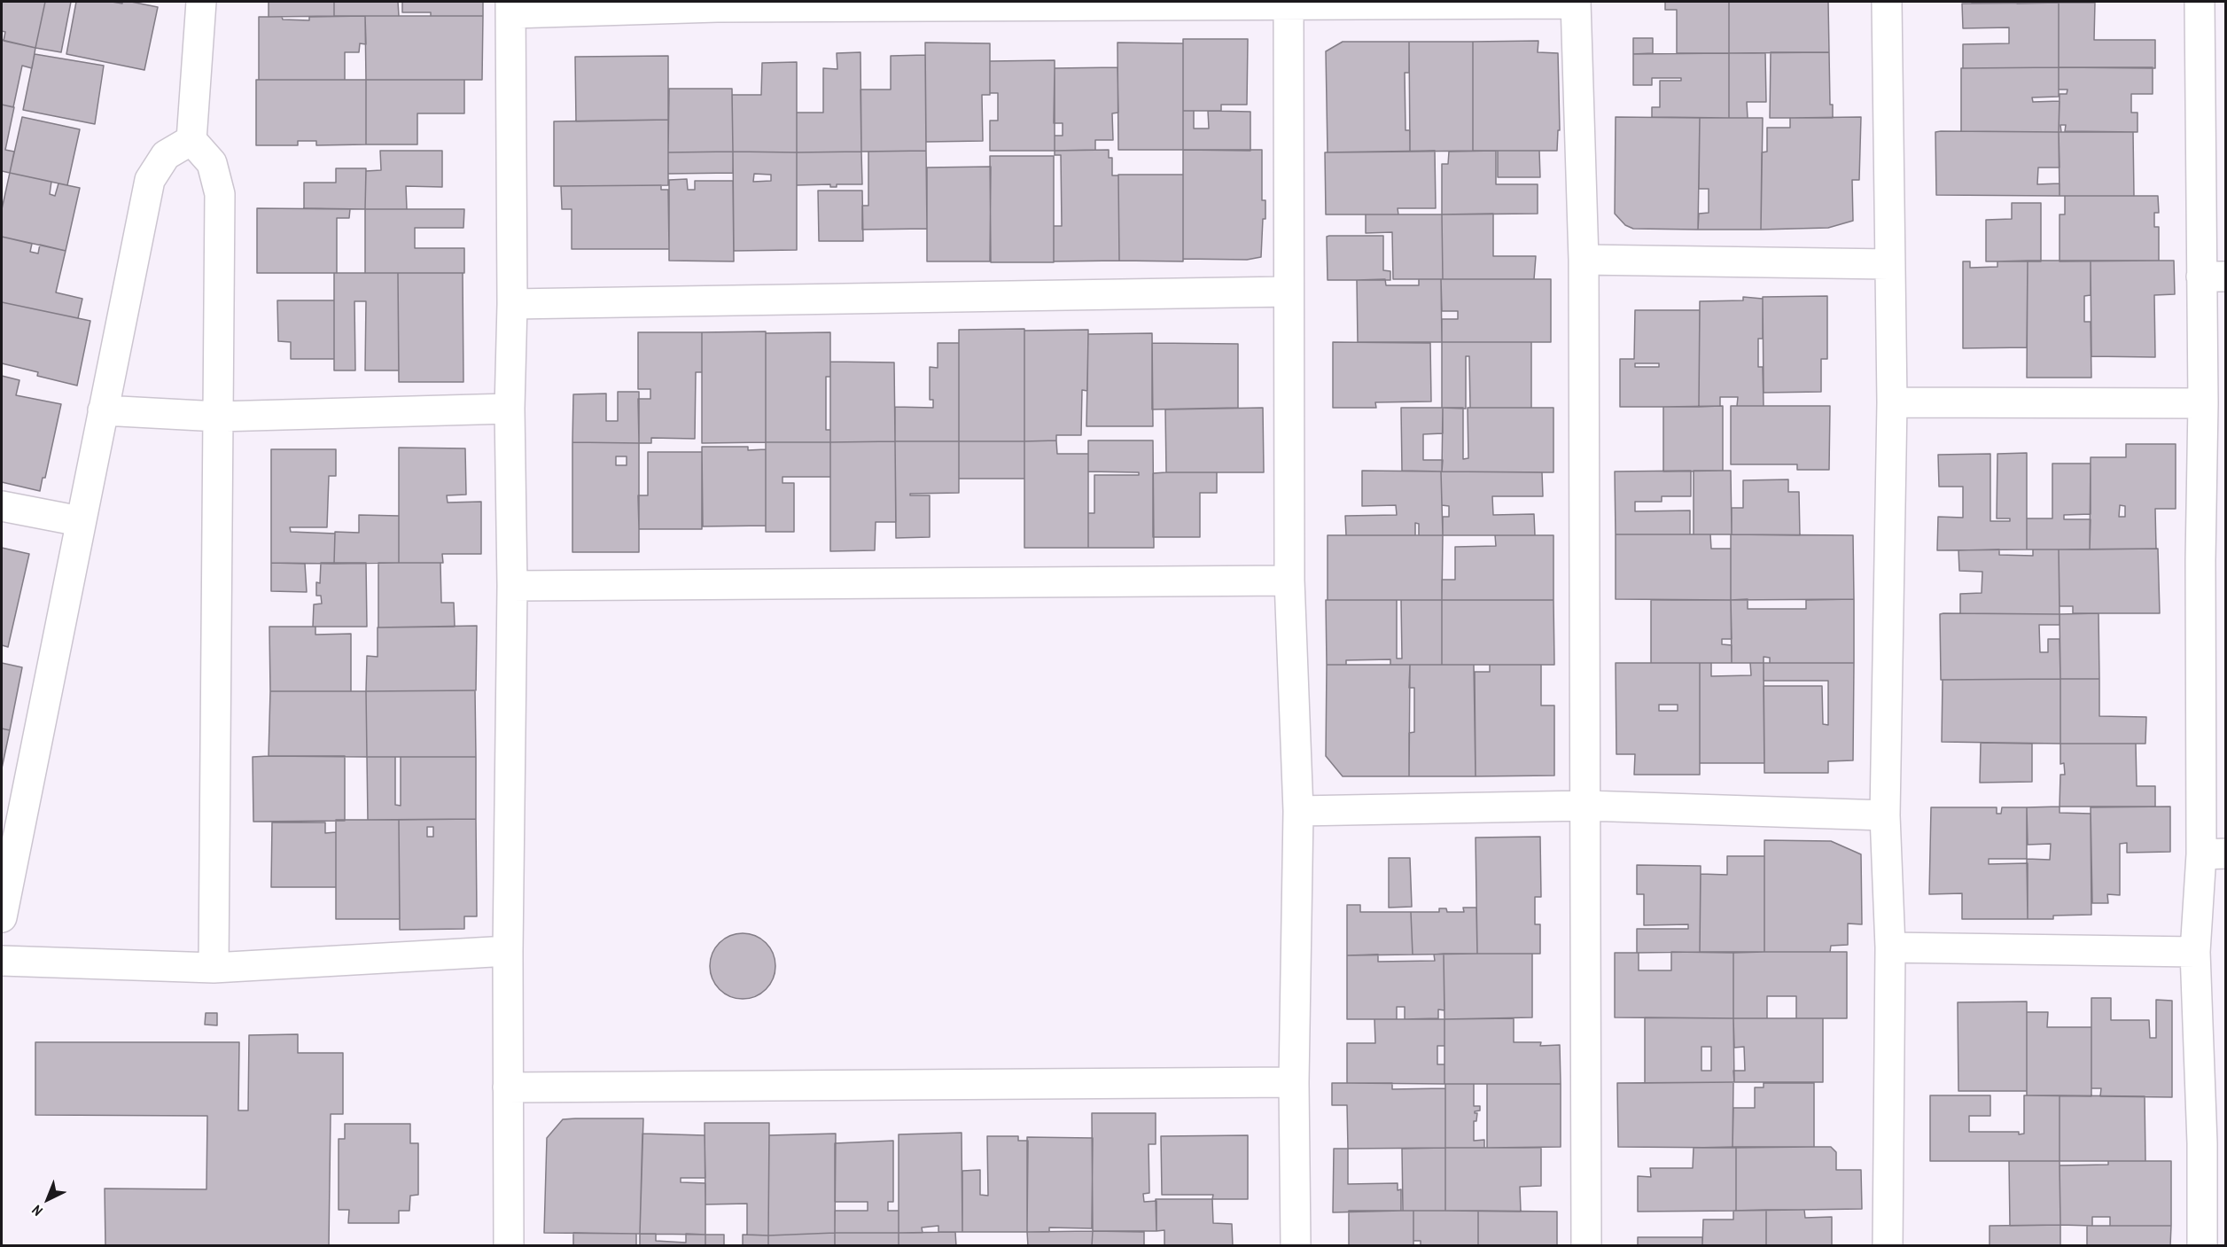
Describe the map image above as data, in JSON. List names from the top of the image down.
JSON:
{
  "north": "bottom left"
}
